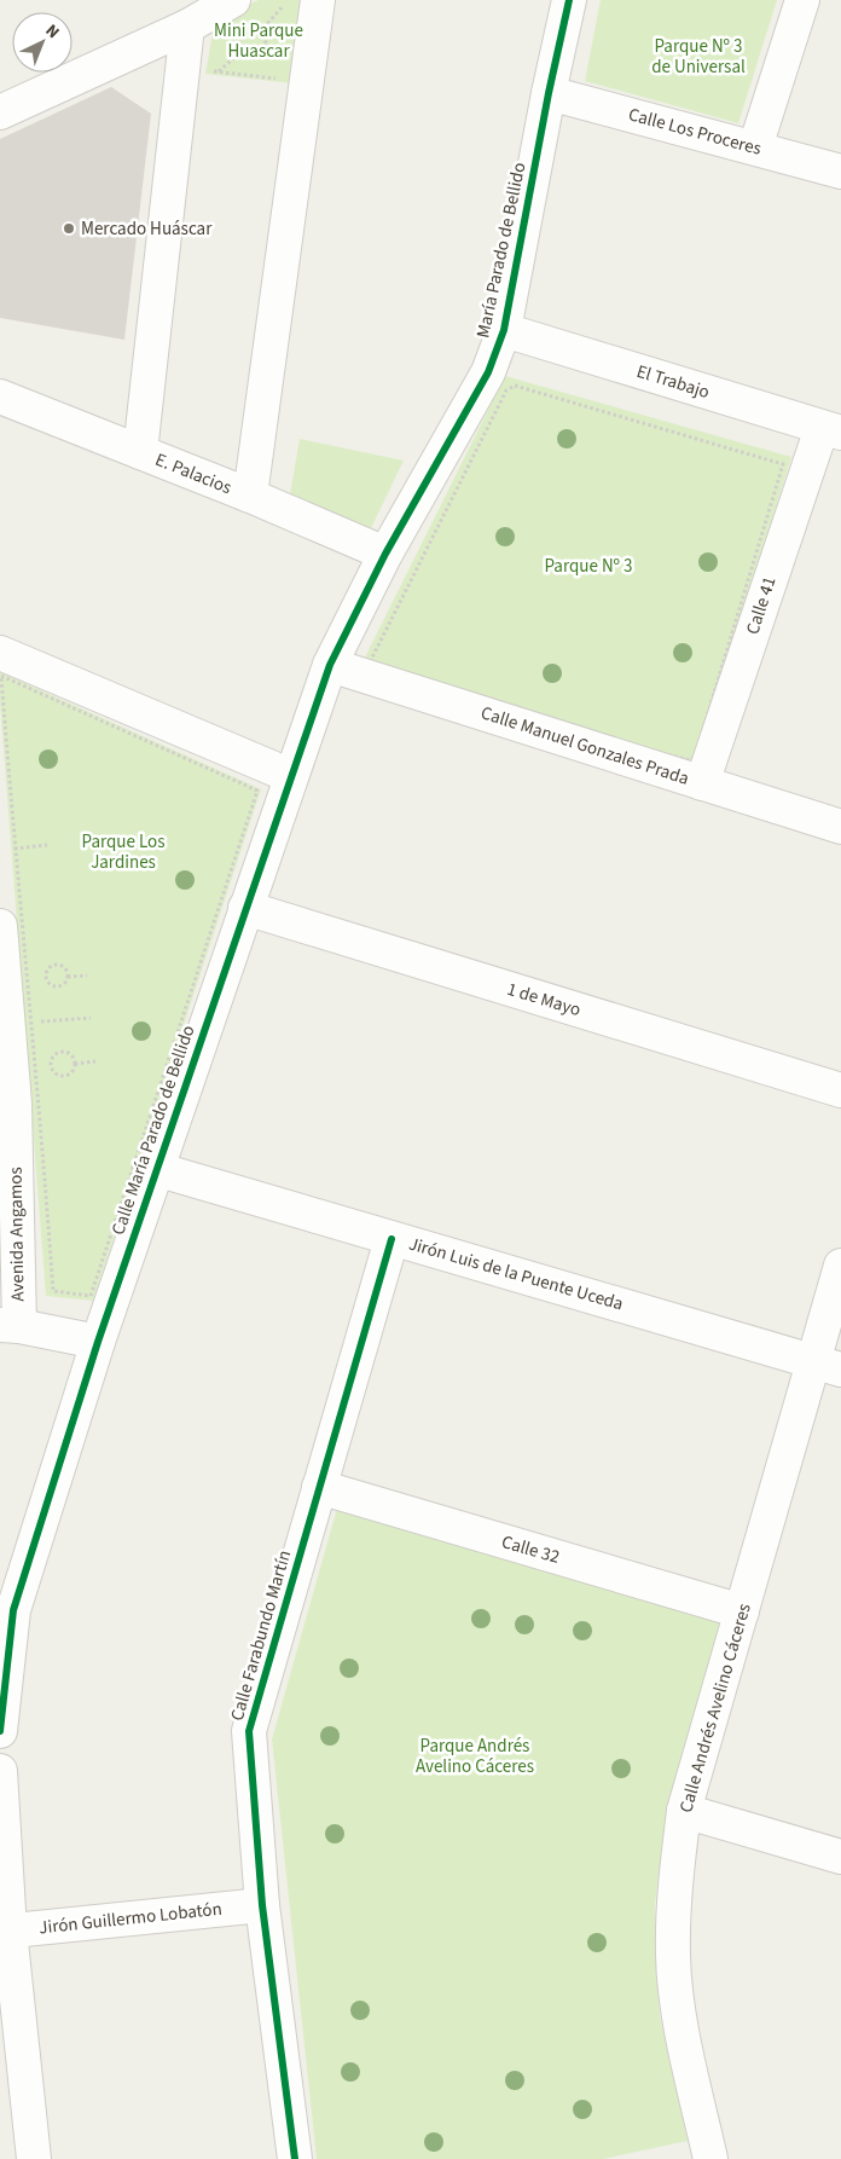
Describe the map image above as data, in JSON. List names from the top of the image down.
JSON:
{
  "streets": {
    "street": [
      "Calle Los Proceres",
      "María Parado de Bellido",
      "El Trabajo",
      "E. Palacios",
      "Calle 41",
      "Calle Manuel Gonzales Prada",
      "1 de Mayo",
      "Calle María Parado de Bellido",
      "Avenida Angamos",
      "Jirón Luis de la Puente Uceda",
      "Calle 32",
      "Calle Farabundo Martín",
      "Calle Andrés Avelino Cáceres",
      "Jirón Guillermo Lobatón"
    ]
  },
  "crossings": [
    ["Calle Los Proceres", "María Parado de Bellido"],
    ["María Parado de Bellido", "El Trabajo"],
    ["María Parado de Bellido", "E. Palacios"],
    ["María Parado de Bellido", "Calle María Parado de Bellido"],
    ["El Trabajo", "Calle 41"],
    ["E. Palacios", "Calle María Parado de Bellido"],
    ["Calle 41", "Calle Manuel Gonzales Prada"],
    ["Calle Manuel Gonzales Prada", "Calle María Parado de Bellido"],
    ["1 de Mayo", "Calle María Parado de Bellido"],
    ["Calle María Parado de Bellido", "Jirón Luis de la Puente Uceda"],
    ["Jirón Luis de la Puente Uceda", "Calle Farabundo Martín"],
    ["Jirón Luis de la Puente Uceda", "Calle Andrés Avelino Cáceres"],
    ["Calle 32", "Calle Farabundo Martín"],
    ["Calle 32", "Calle Andrés Avelino Cáceres"],
    ["Calle Farabundo Martín", "Jirón Guillermo Lobatón"]
  ],
  "parks": [
    "Mini Parque Huascar",
    "Parque Nº 3 de Universal",
    "Parque Nº 3",
    "Parque Los Jardines",
    "Parque Andrés Avelino Cáceres"
  ],
  "places": ["Mercado Huáscar"],
  "north": "top right"
}
